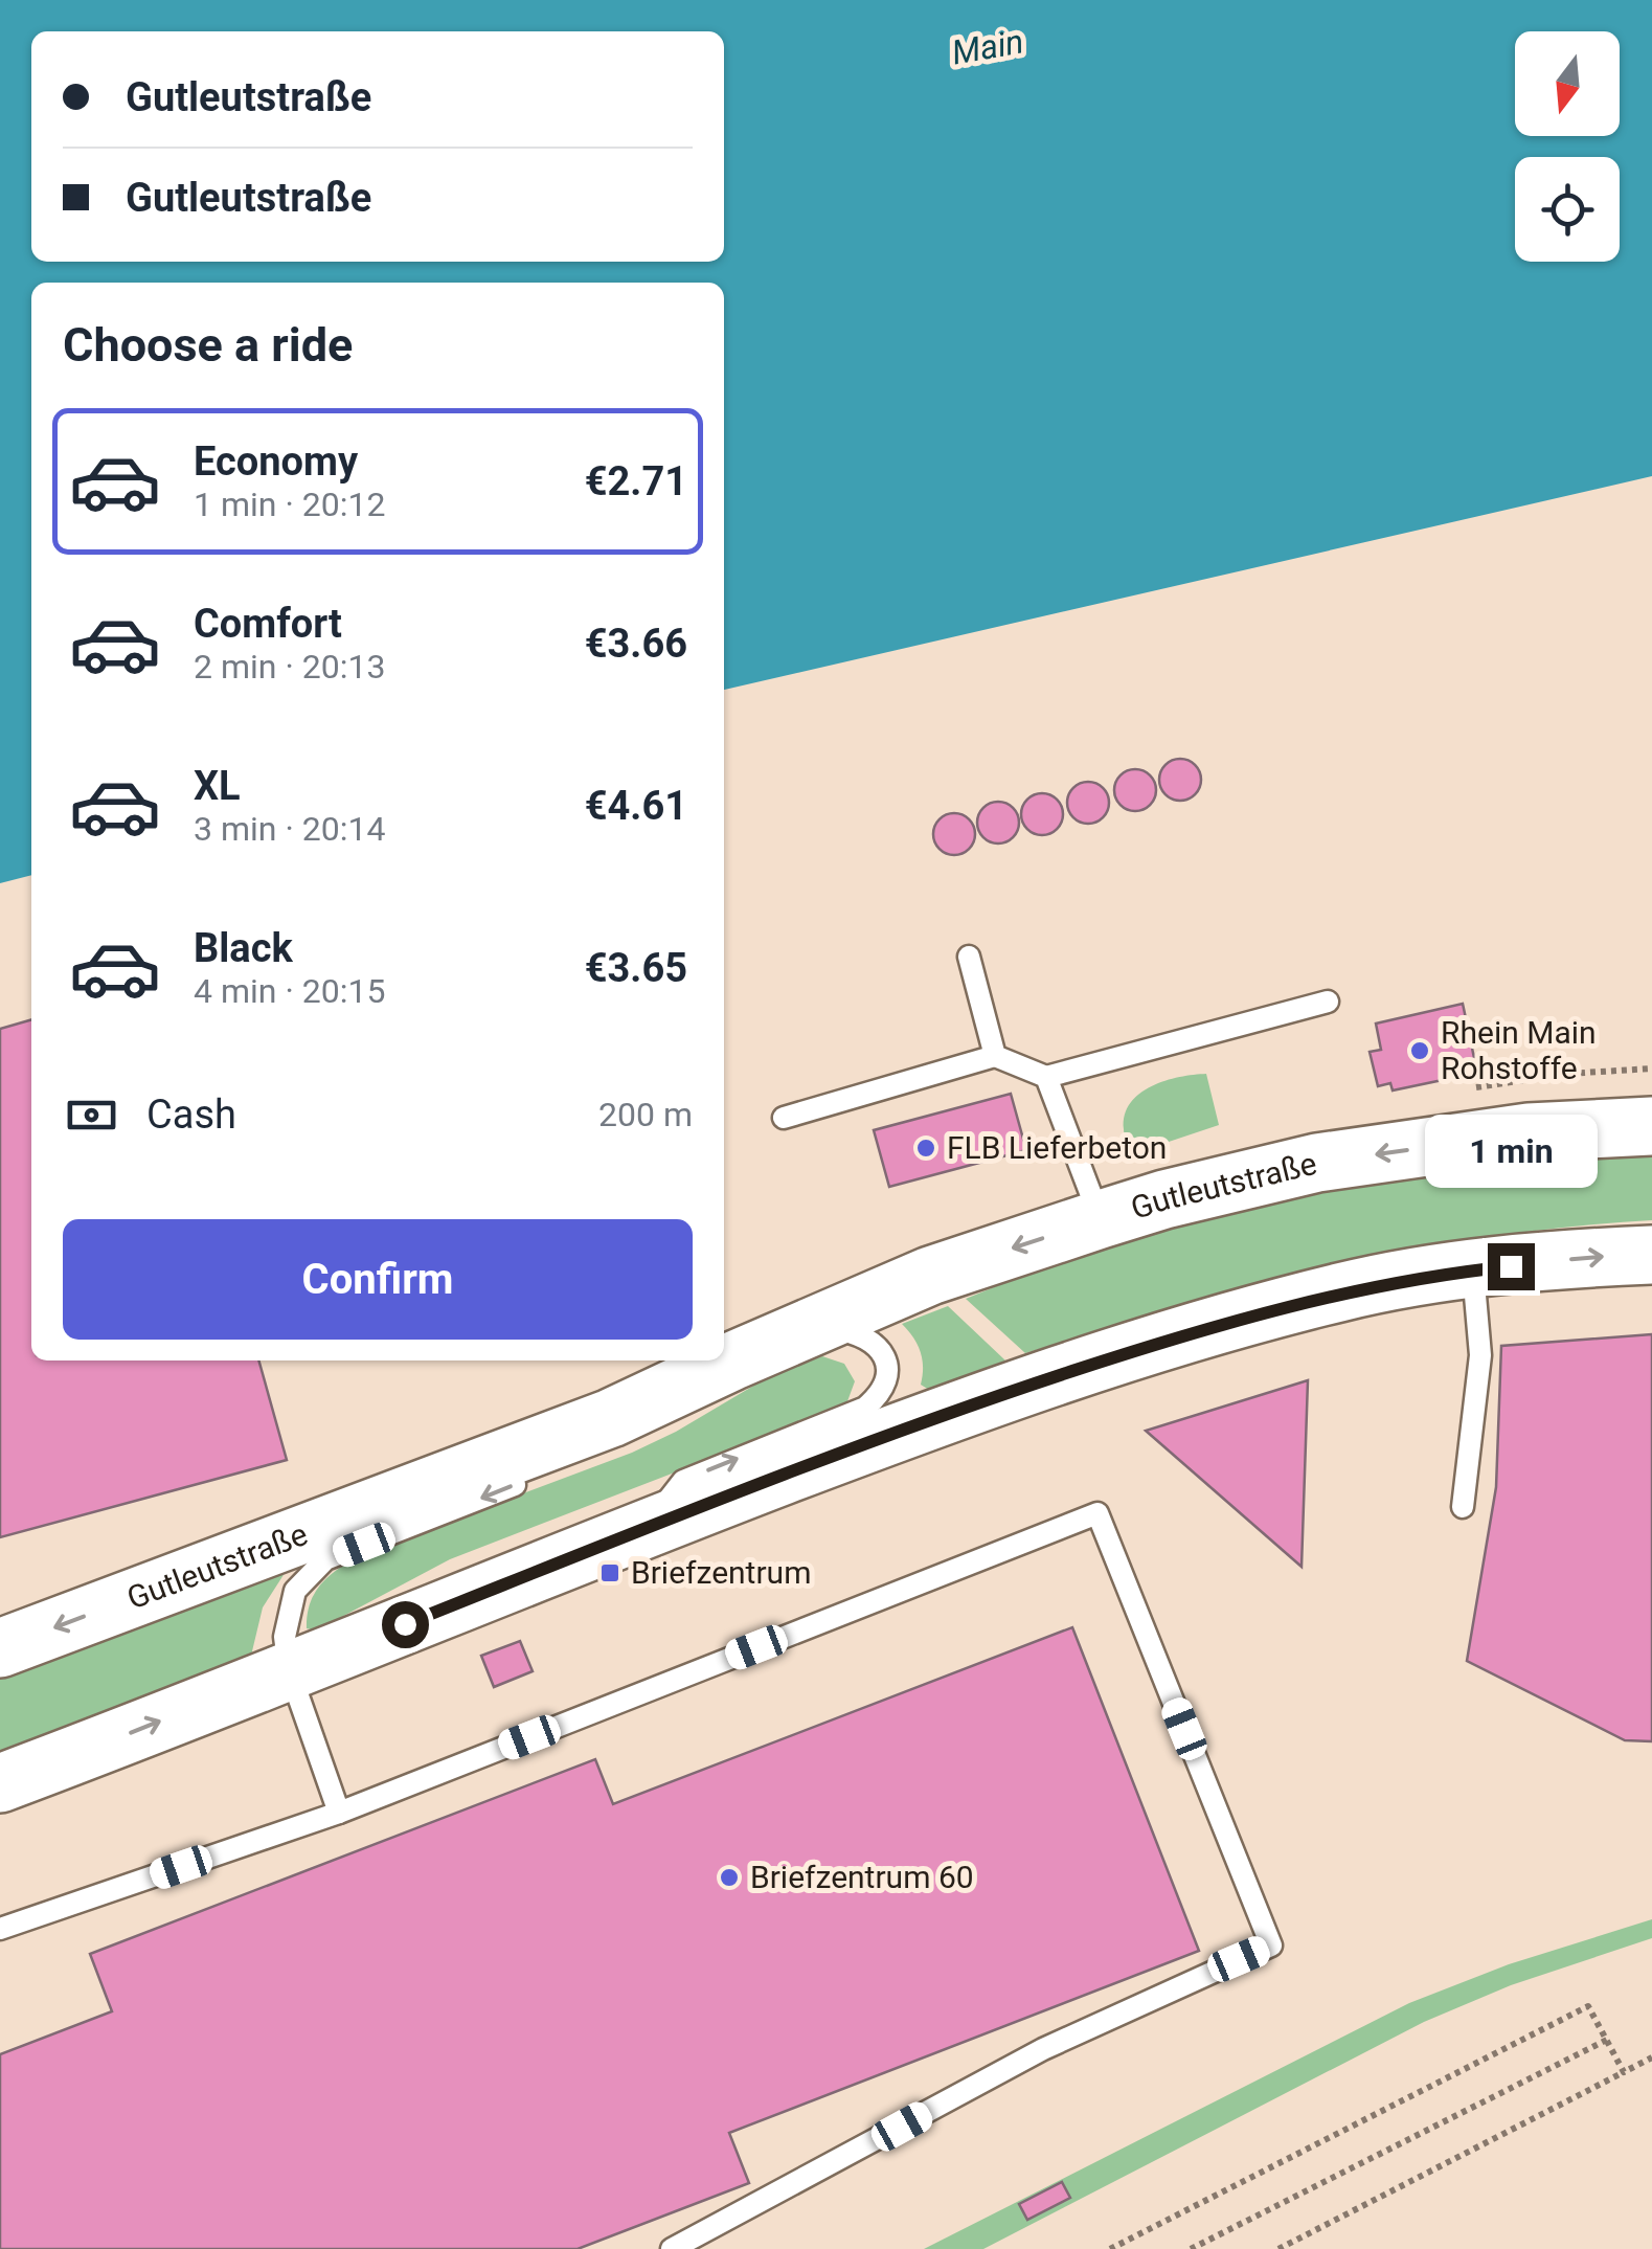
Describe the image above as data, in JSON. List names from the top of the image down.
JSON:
{
  "streets": {
    "main road": ["Gutleutstraße"]
  },
  "water": ["Main"],
  "places": {
    "other": ["Rhein Main Rohstoffe", "FLB Lieferbeton", "Briefzentrum 60"],
    "transit": ["Briefzentrum"]
  },
  "north": "bottom",
  "page": {
    "banner": ["Gutleutstraße", "Gutleutstraße"],
    "heading": "Choose a ride",
    "list": [
      {
        "name": "Economy",
        "note": "1 min · 20:12",
        "value": "€2.71"
      },
      {
        "name": "Comfort",
        "note": "2 min · 20:13",
        "value": "€3.66"
      },
      {
        "name": "XL",
        "note": "3 min · 20:14",
        "value": "€4.61"
      },
      {
        "name": "Black",
        "note": "4 min · 20:15",
        "value": "€3.65"
      }
    ],
    "pay": ["Cash", "200 m"],
    "bubble": "1 min",
    "buttons": "Confirm"
  }
}
